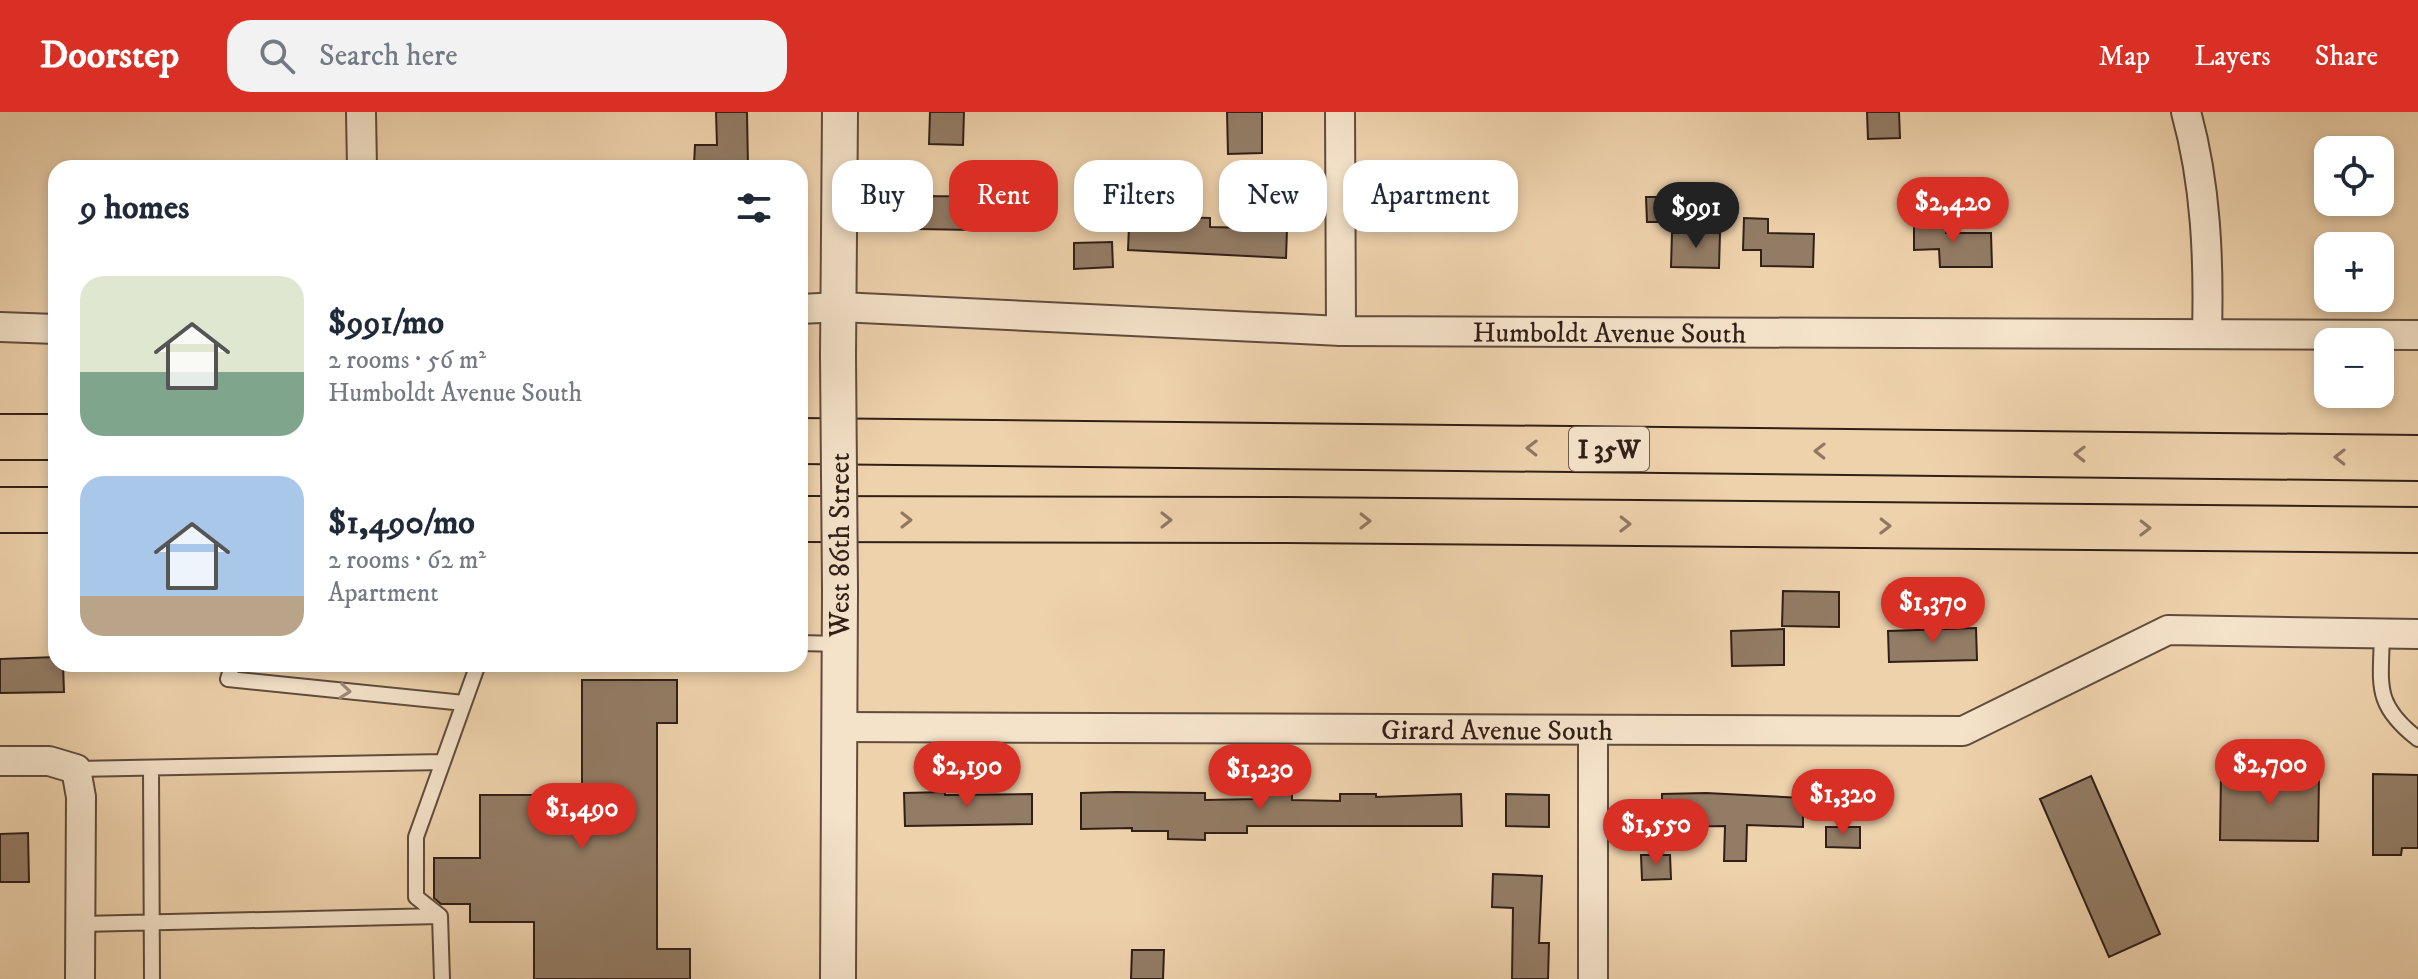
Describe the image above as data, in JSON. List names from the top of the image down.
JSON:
{
  "streets": {
    "highway": ["I 35W"],
    "street": ["Humboldt Avenue South", "West 86th Street", "Girard Avenue South"]
  },
  "crossings": [
    ["Humboldt Avenue South", "West 86th Street"],
    ["West 86th Street", "Girard Avenue South"]
  ],
  "page": {
    "header": "Doorstep",
    "search": "Search here",
    "nav": ["Map", "Layers", "Share"],
    "map_buttons": ["+", "−"],
    "chip": [
      "Buy",
      "Rent",
      "Filters",
      "New",
      "Apartment"
    ],
    "heading": "9 homes",
    "price": [
      "$2,420",
      "$991",
      "$1,370",
      "$2,700",
      "$2,190",
      "$1,230",
      "$1,320",
      "$1,490",
      "$1,550"
    ],
    "list": [
      {
        "name": "$991/mo",
        "note": "2 rooms · 56 m² · Humboldt Avenue South"
      },
      {
        "name": "$1,490/mo",
        "note": "2 rooms · 62 m² · Apartment"
      }
    ]
  }
}
